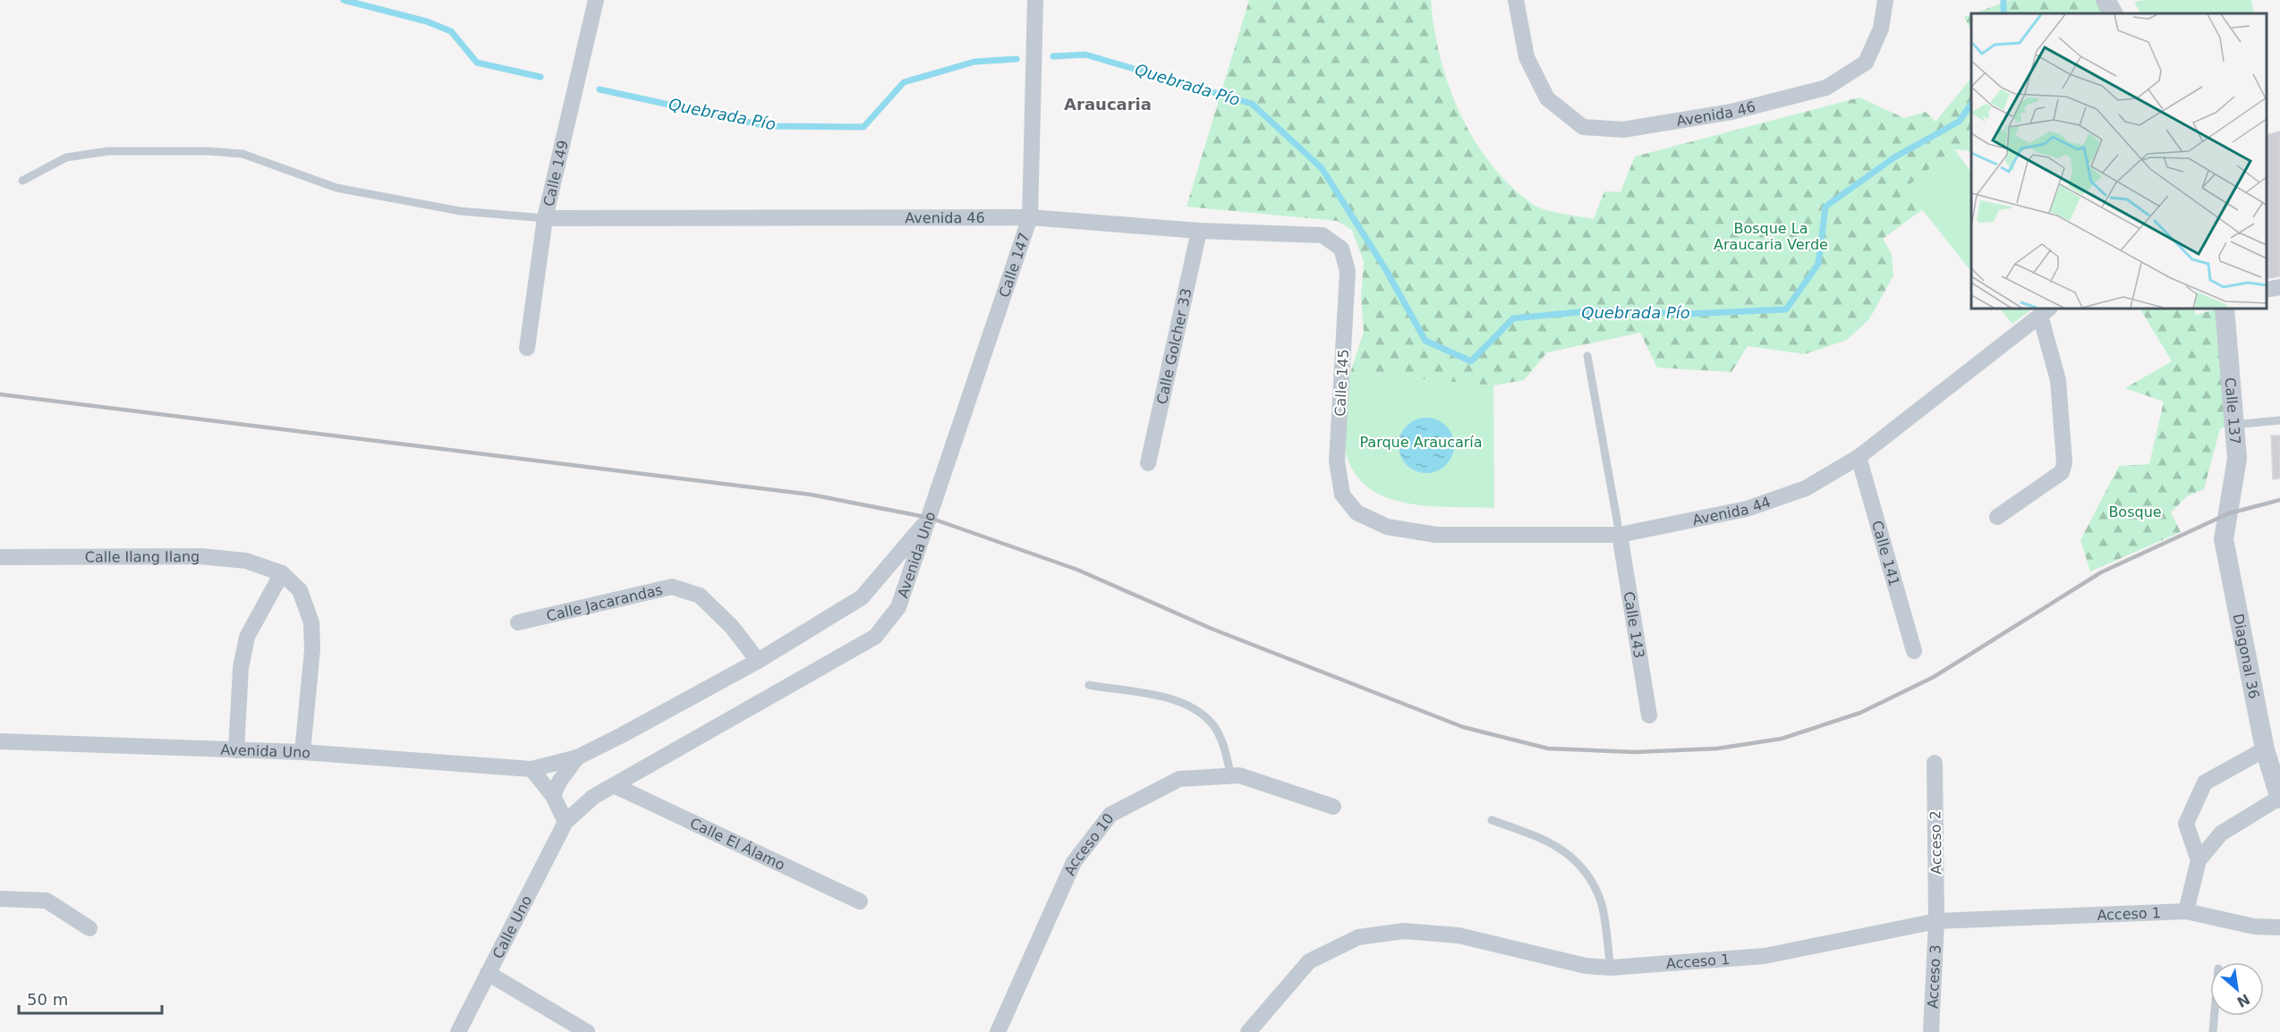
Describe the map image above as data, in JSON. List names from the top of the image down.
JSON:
{
  "streets": {
    "street": [
      "Avenida 46",
      "Calle 149",
      "Calle 147",
      "Calle Golcher 33",
      "Calle 145",
      "Calle 137",
      "Avenida 44",
      "Calle 141",
      "Calle Ilang Ilang",
      "Avenida Uno",
      "Calle Jacarandas",
      "Calle 143",
      "Diagonal 36",
      "Acceso 2",
      "Calle El Álamo",
      "Acceso 10",
      "Acceso 1",
      "Calle Uno",
      "Acceso 3"
    ]
  },
  "crossings": [
    ["Avenida 46", "Calle 149"],
    ["Avenida 46", "Calle 147"],
    ["Avenida 46", "Calle Golcher 33"],
    ["Avenida 46", "Calle 145"],
    ["Calle 147", "Avenida Uno"],
    ["Calle 145", "Avenida 44"],
    ["Calle 137", "Diagonal 36"],
    ["Avenida 44", "Calle 141"],
    ["Avenida 44", "Calle 143"],
    ["Calle Ilang Ilang", "Avenida Uno"],
    ["Avenida Uno", "Calle Jacarandas"],
    ["Avenida Uno", "Calle El Álamo"],
    ["Avenida Uno", "Calle Uno"],
    ["Acceso 2", "Acceso 1"],
    ["Acceso 2", "Acceso 3"],
    ["Acceso 1", "Acceso 3"]
  ],
  "districts": ["Araucaria"],
  "water": ["Quebrada Pío"],
  "parks": ["Bosque La Araucaria Verde", "Parque Araucaría", "Bosque"],
  "scale_bar": "50 m",
  "north": "bottom right"
}
